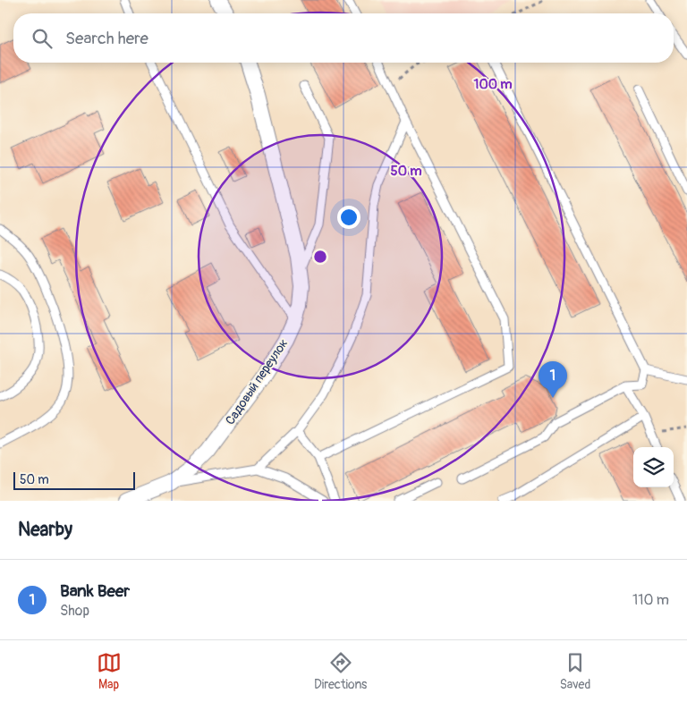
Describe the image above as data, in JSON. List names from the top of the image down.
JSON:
{
  "streets": {
    "street": ["Садовый переулок"]
  },
  "scale_bar": "50 m",
  "page": {
    "search": "Search here",
    "pins": "1",
    "scale": "50 m",
    "heading": "Nearby",
    "list": [
      {
        "mark": "1",
        "name": "Bank Beer",
        "note": "Shop",
        "value": "110 m"
      }
    ],
    "nav": ["Map", "Directions", "Saved"]
  },
  "rings": ["100 m", "50 m"]
}
